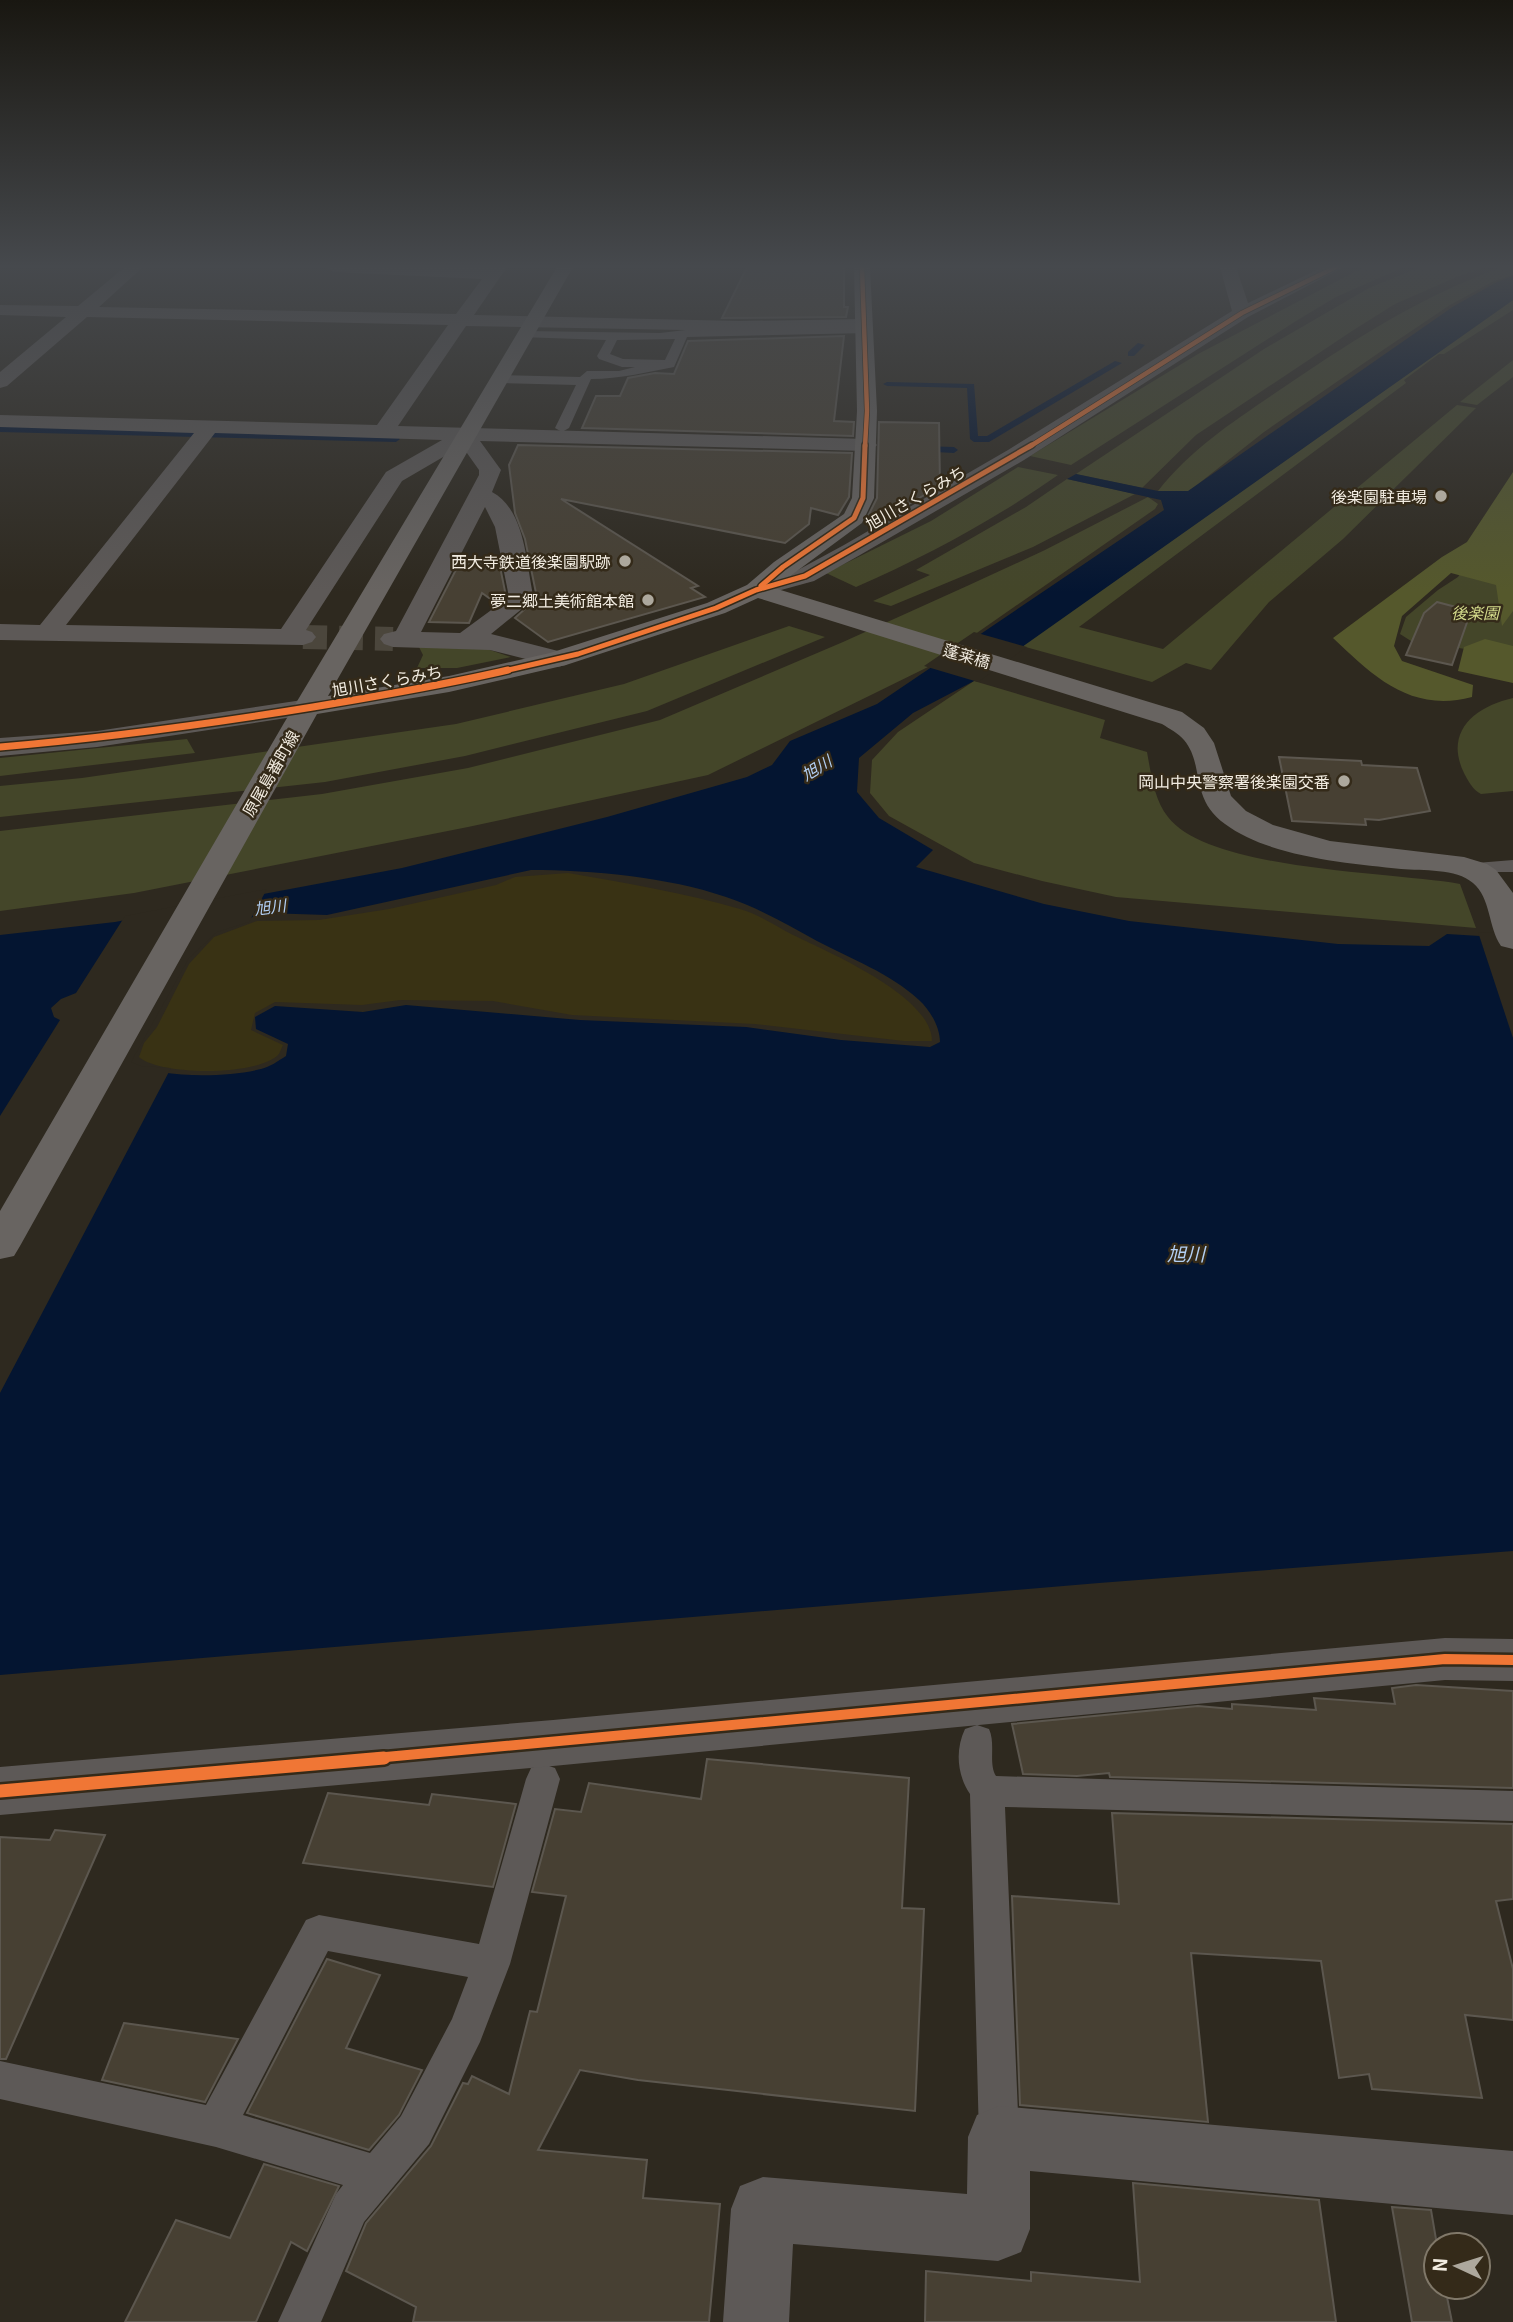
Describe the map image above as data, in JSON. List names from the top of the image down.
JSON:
{
  "streets": {
    "street": ["旭川さくらみち", "蓬莱橋", "原尾島番町線"]
  },
  "crossings": [
    ["旭川さくらみち", "蓬莱橋"],
    ["旭川さくらみち", "原尾島番町線"]
  ],
  "water": ["旭川"],
  "parks": ["後楽園"],
  "places": [
    "後楽園駐車場",
    "西大寺鉄道後楽園駅跡",
    "夢二郷土美術館本館",
    "岡山中央警察署後楽園交番"
  ],
  "north": "left"
}
